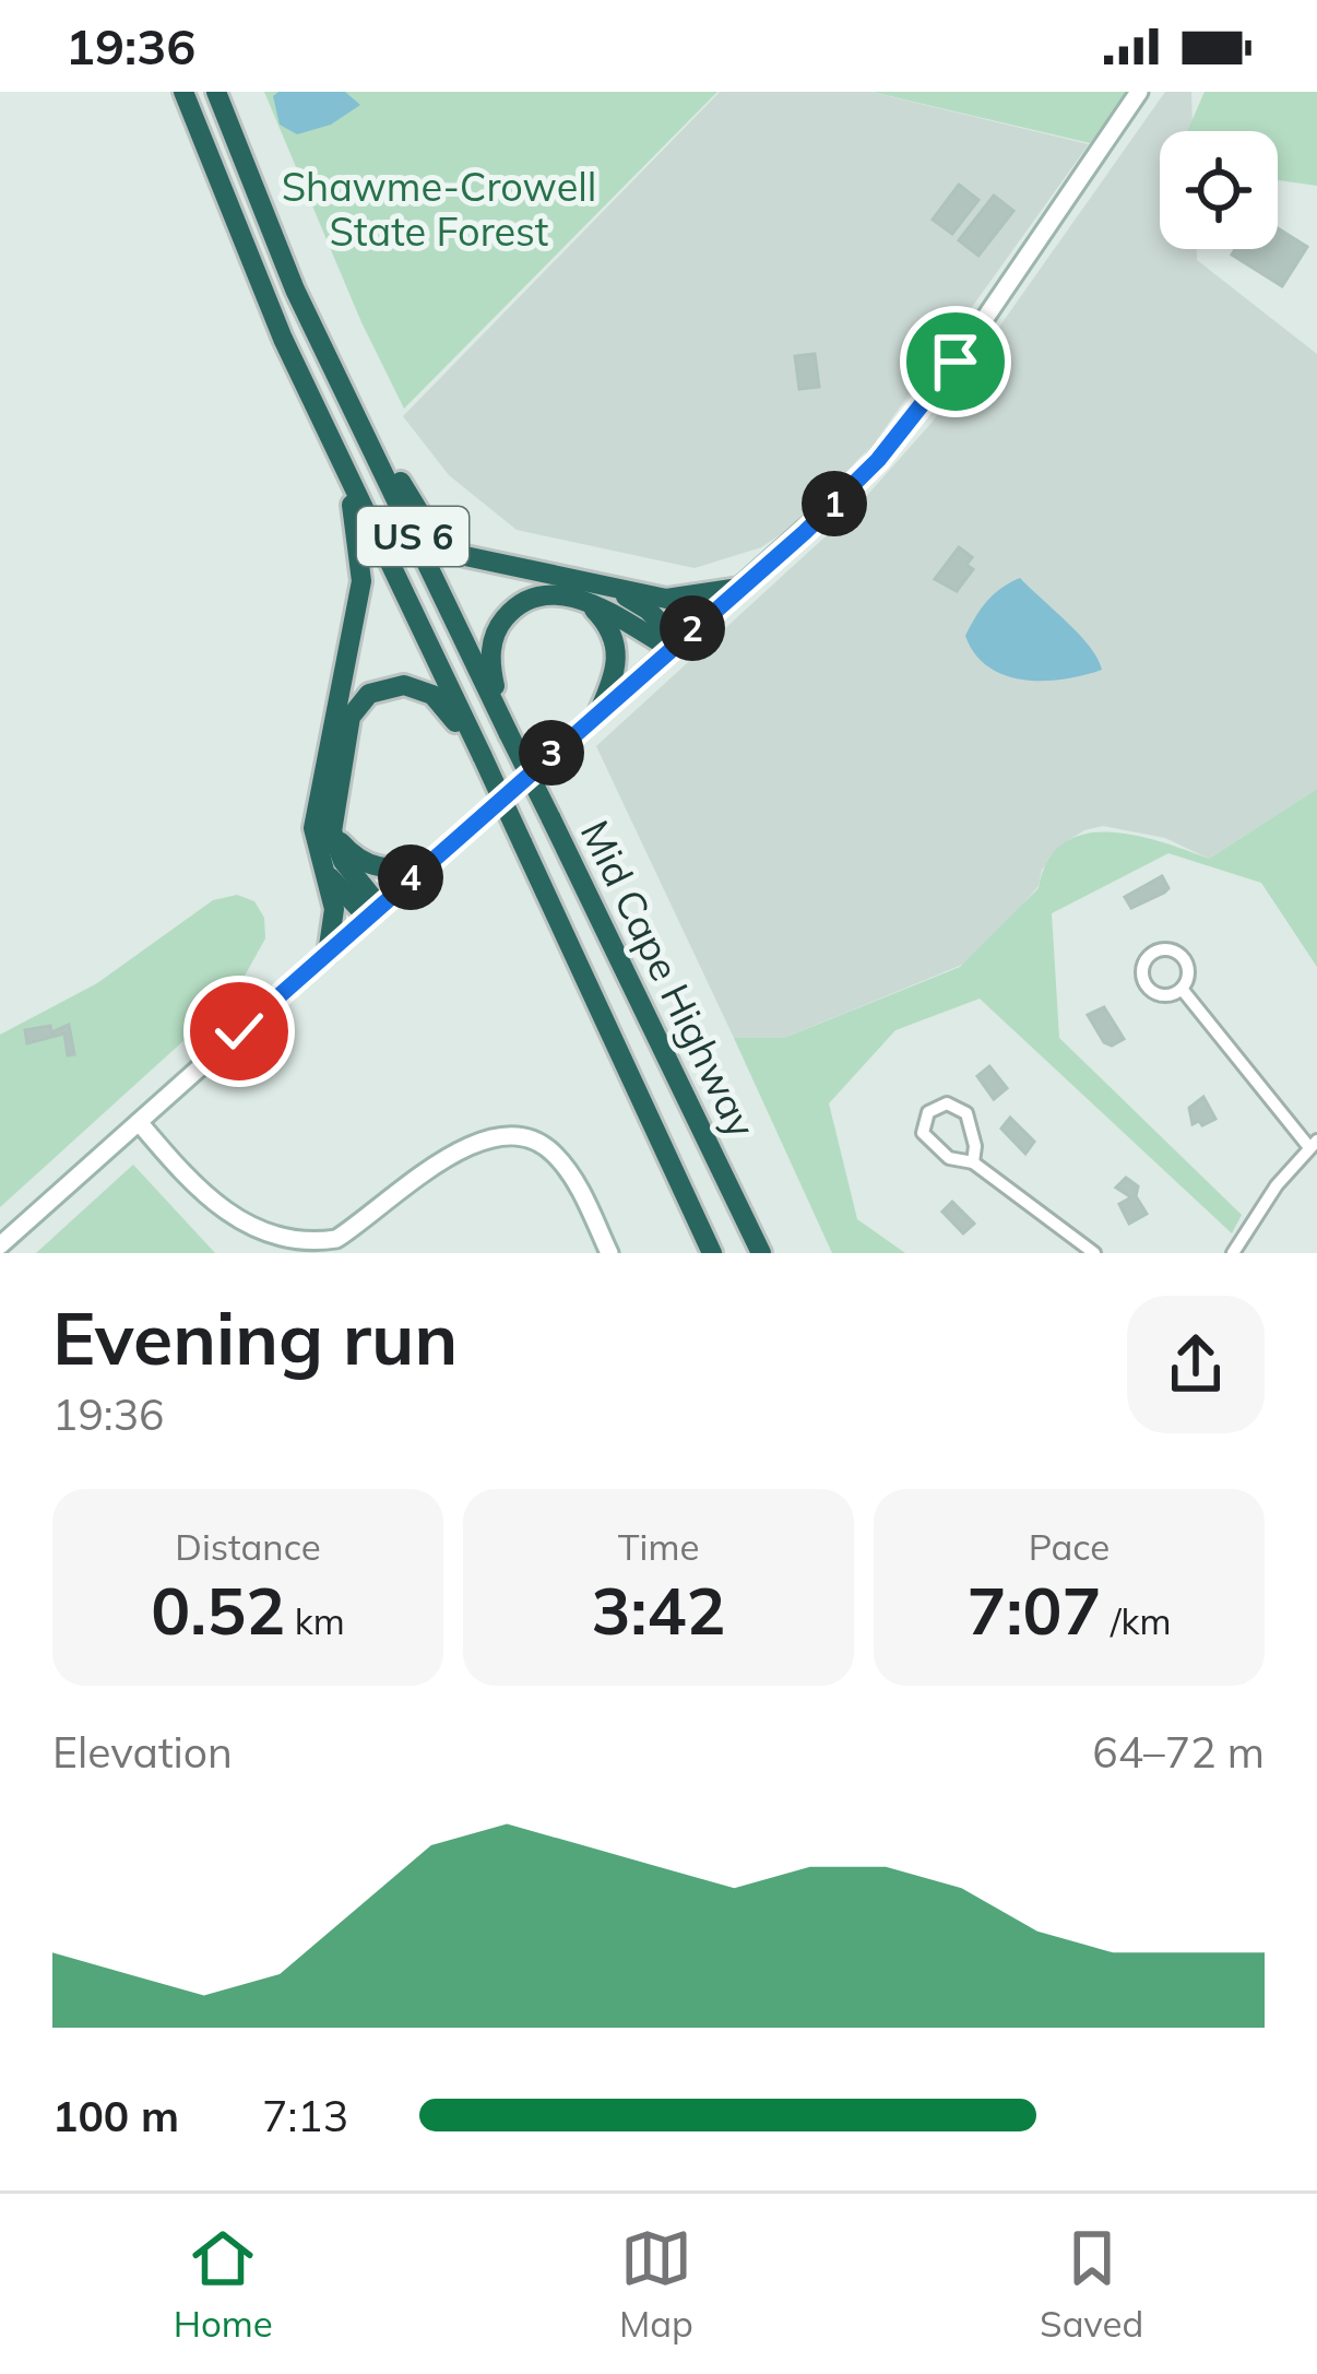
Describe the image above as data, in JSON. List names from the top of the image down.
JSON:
{
  "streets": {
    "highway": ["US 6", "Mid Cape Highway"]
  },
  "parks": ["Shawme-Crowell State Forest"],
  "page": {
    "status": "19:36",
    "pins": [
      "1",
      "2",
      "3",
      "4"
    ],
    "heading": ["Evening run", "19:36"],
    "stats": [
      ["Distance", "0.52 km"],
      ["Time", "3:42"],
      ["Pace", "7:07 /km"]
    ],
    "chart": ["Elevation", "64–72 m"],
    "list": [
      {
        "name": "100 m",
        "note": "7:13"
      }
    ],
    "tabs": ["Home", "Map", "Saved"]
  }
}
